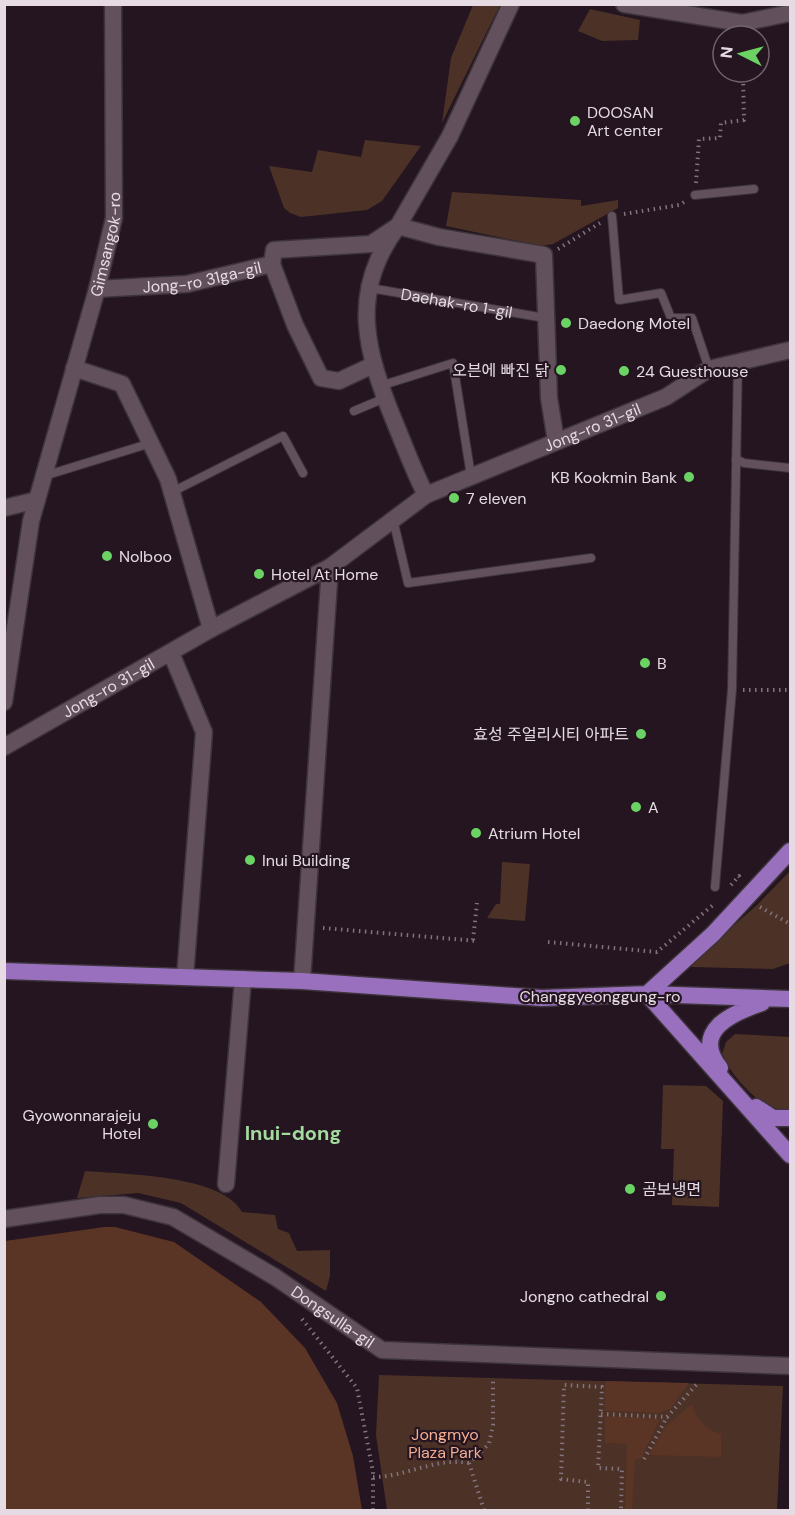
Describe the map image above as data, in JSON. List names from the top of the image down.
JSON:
{
  "streets": {
    "main road": ["Changgyeonggung-ro"],
    "street": [
      "Gimsangok-ro",
      "Jong-ro 31ga-gil",
      "Jong-ro 31-gil",
      "Dongsulla-gil"
    ],
    "lane": ["Daehak-ro 1-gil"]
  },
  "crossings": [
    ["Gimsangok-ro", "Jong-ro 31ga-gil"]
  ],
  "districts": ["Inui-dong"],
  "parks": ["Jongmyo Plaza Park"],
  "places": [
    "DOOSAN Art center",
    "Daedong Motel",
    "오븐에 빠진 닭",
    "24 Guesthouse",
    "KB Kookmin Bank",
    "7 eleven",
    "Nolboo",
    "Hotel At Home",
    "B",
    "효성 주얼리시티 아파트",
    "A",
    "Atrium Hotel",
    "Inui Building",
    "Gyowonnarajeju Hotel",
    "곰보냉면",
    "Jongno cathedral"
  ],
  "north": "left"
}
